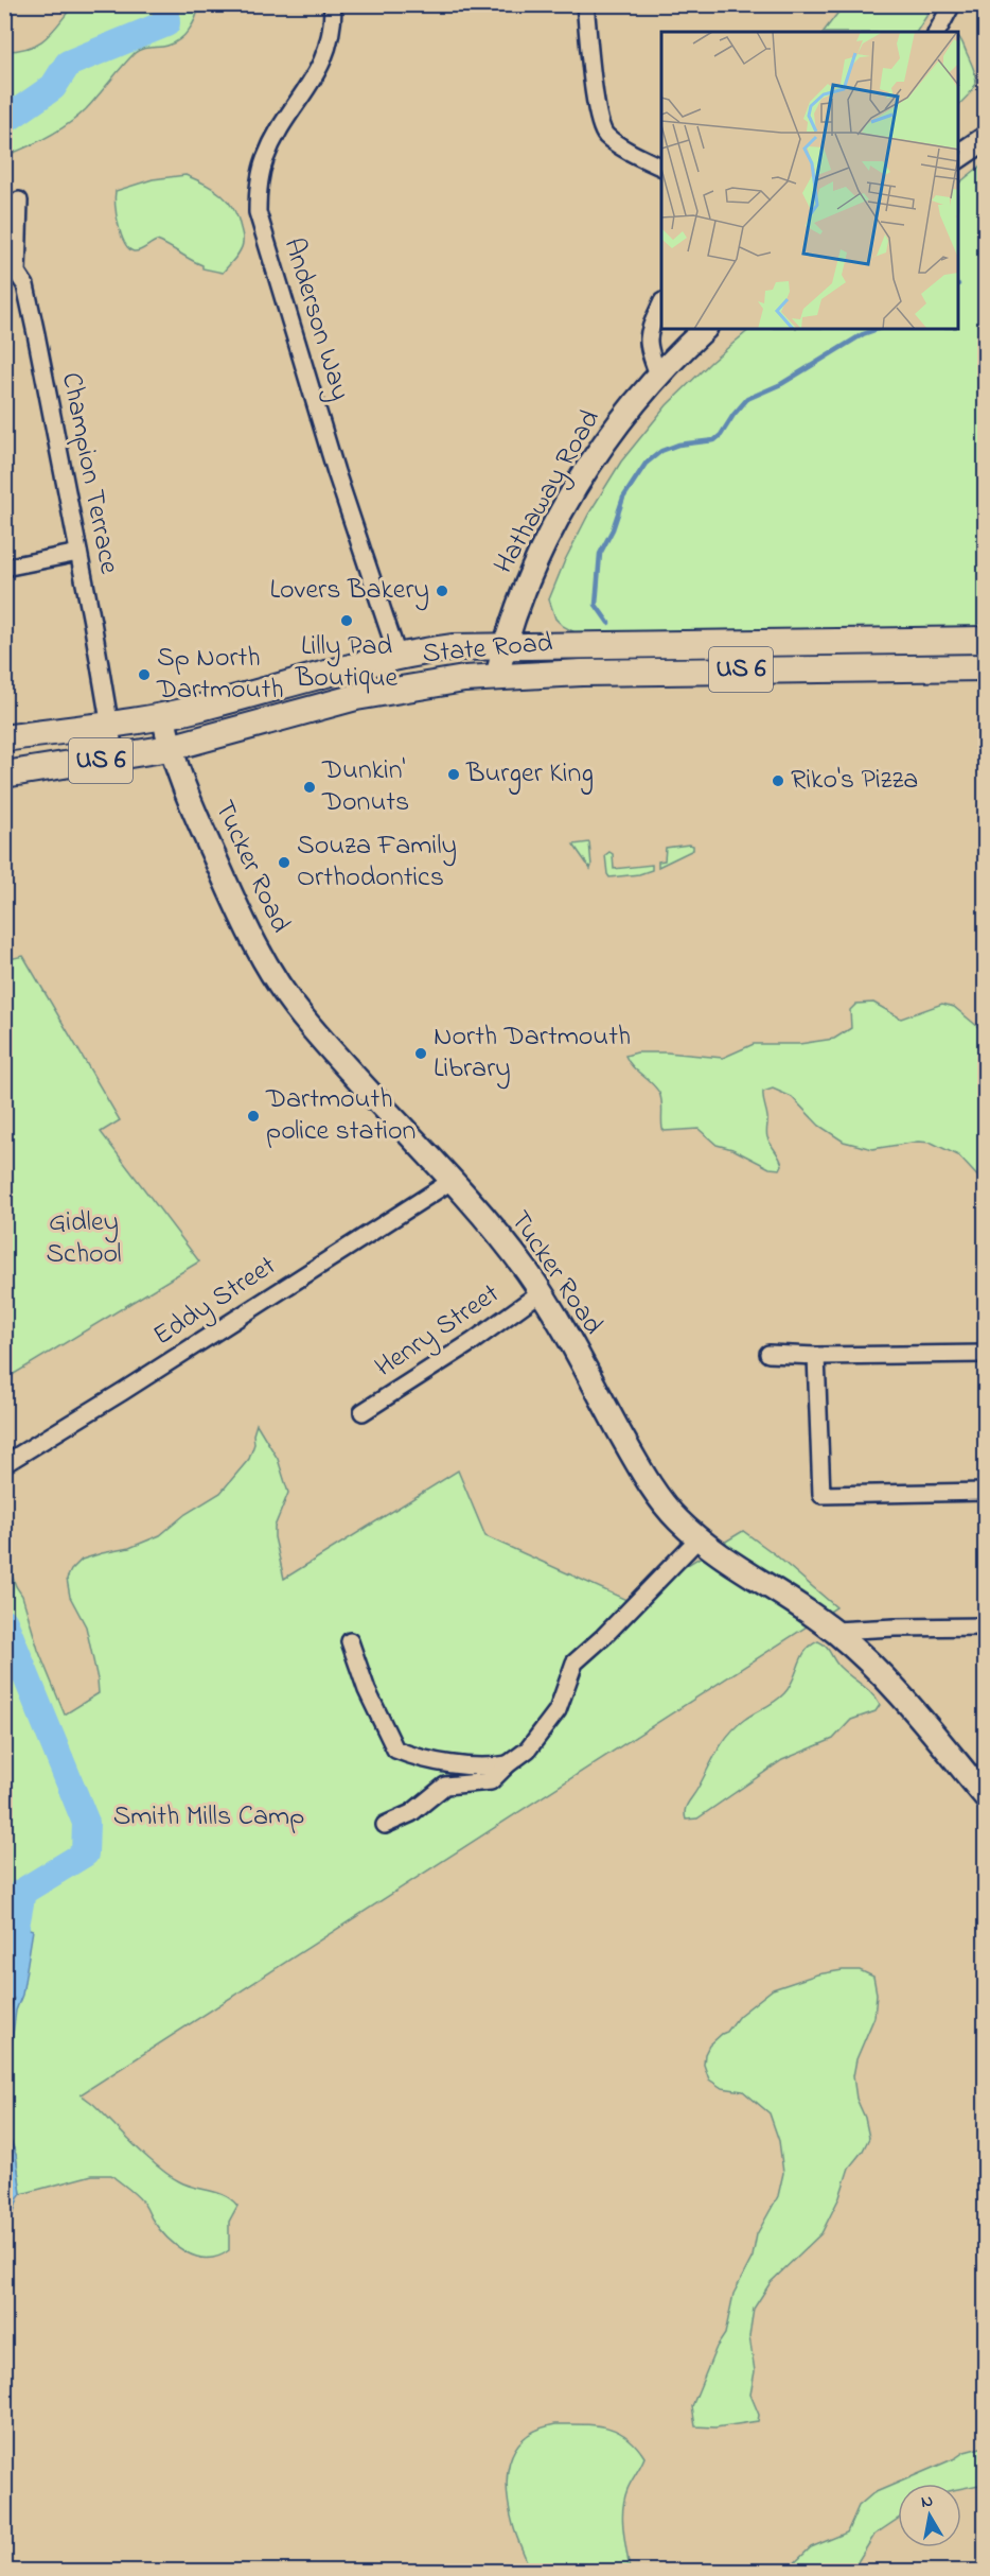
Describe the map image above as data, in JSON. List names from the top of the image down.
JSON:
{
  "streets": {
    "main road": [
      "Hathaway Road",
      "State Road",
      "US 6",
      "Tucker Road"
    ],
    "street": [
      "Anderson Way",
      "Champion Terrace",
      "Eddy Street",
      "Henry Street"
    ]
  },
  "crossings": [
    ["Anderson Way", "State Road"],
    ["Champion Terrace", "State Road"],
    ["Hathaway Road", "State Road"],
    ["State Road", "Tucker Road"],
    ["Tucker Road", "Eddy Street"],
    ["Tucker Road", "Henry Street"]
  ],
  "parks": ["Gidley School", "Smith Mills Camp"],
  "places": [
    "Lovers Bakery",
    "Lilly Pad Boutique",
    "Sp North Dartmouth",
    "Burger King",
    "Riko's Pizza",
    "Dunkin' Donuts",
    "Souza Family Orthodontics",
    "North Dartmouth Library",
    "Dartmouth police station"
  ],
  "north": "top"
}
